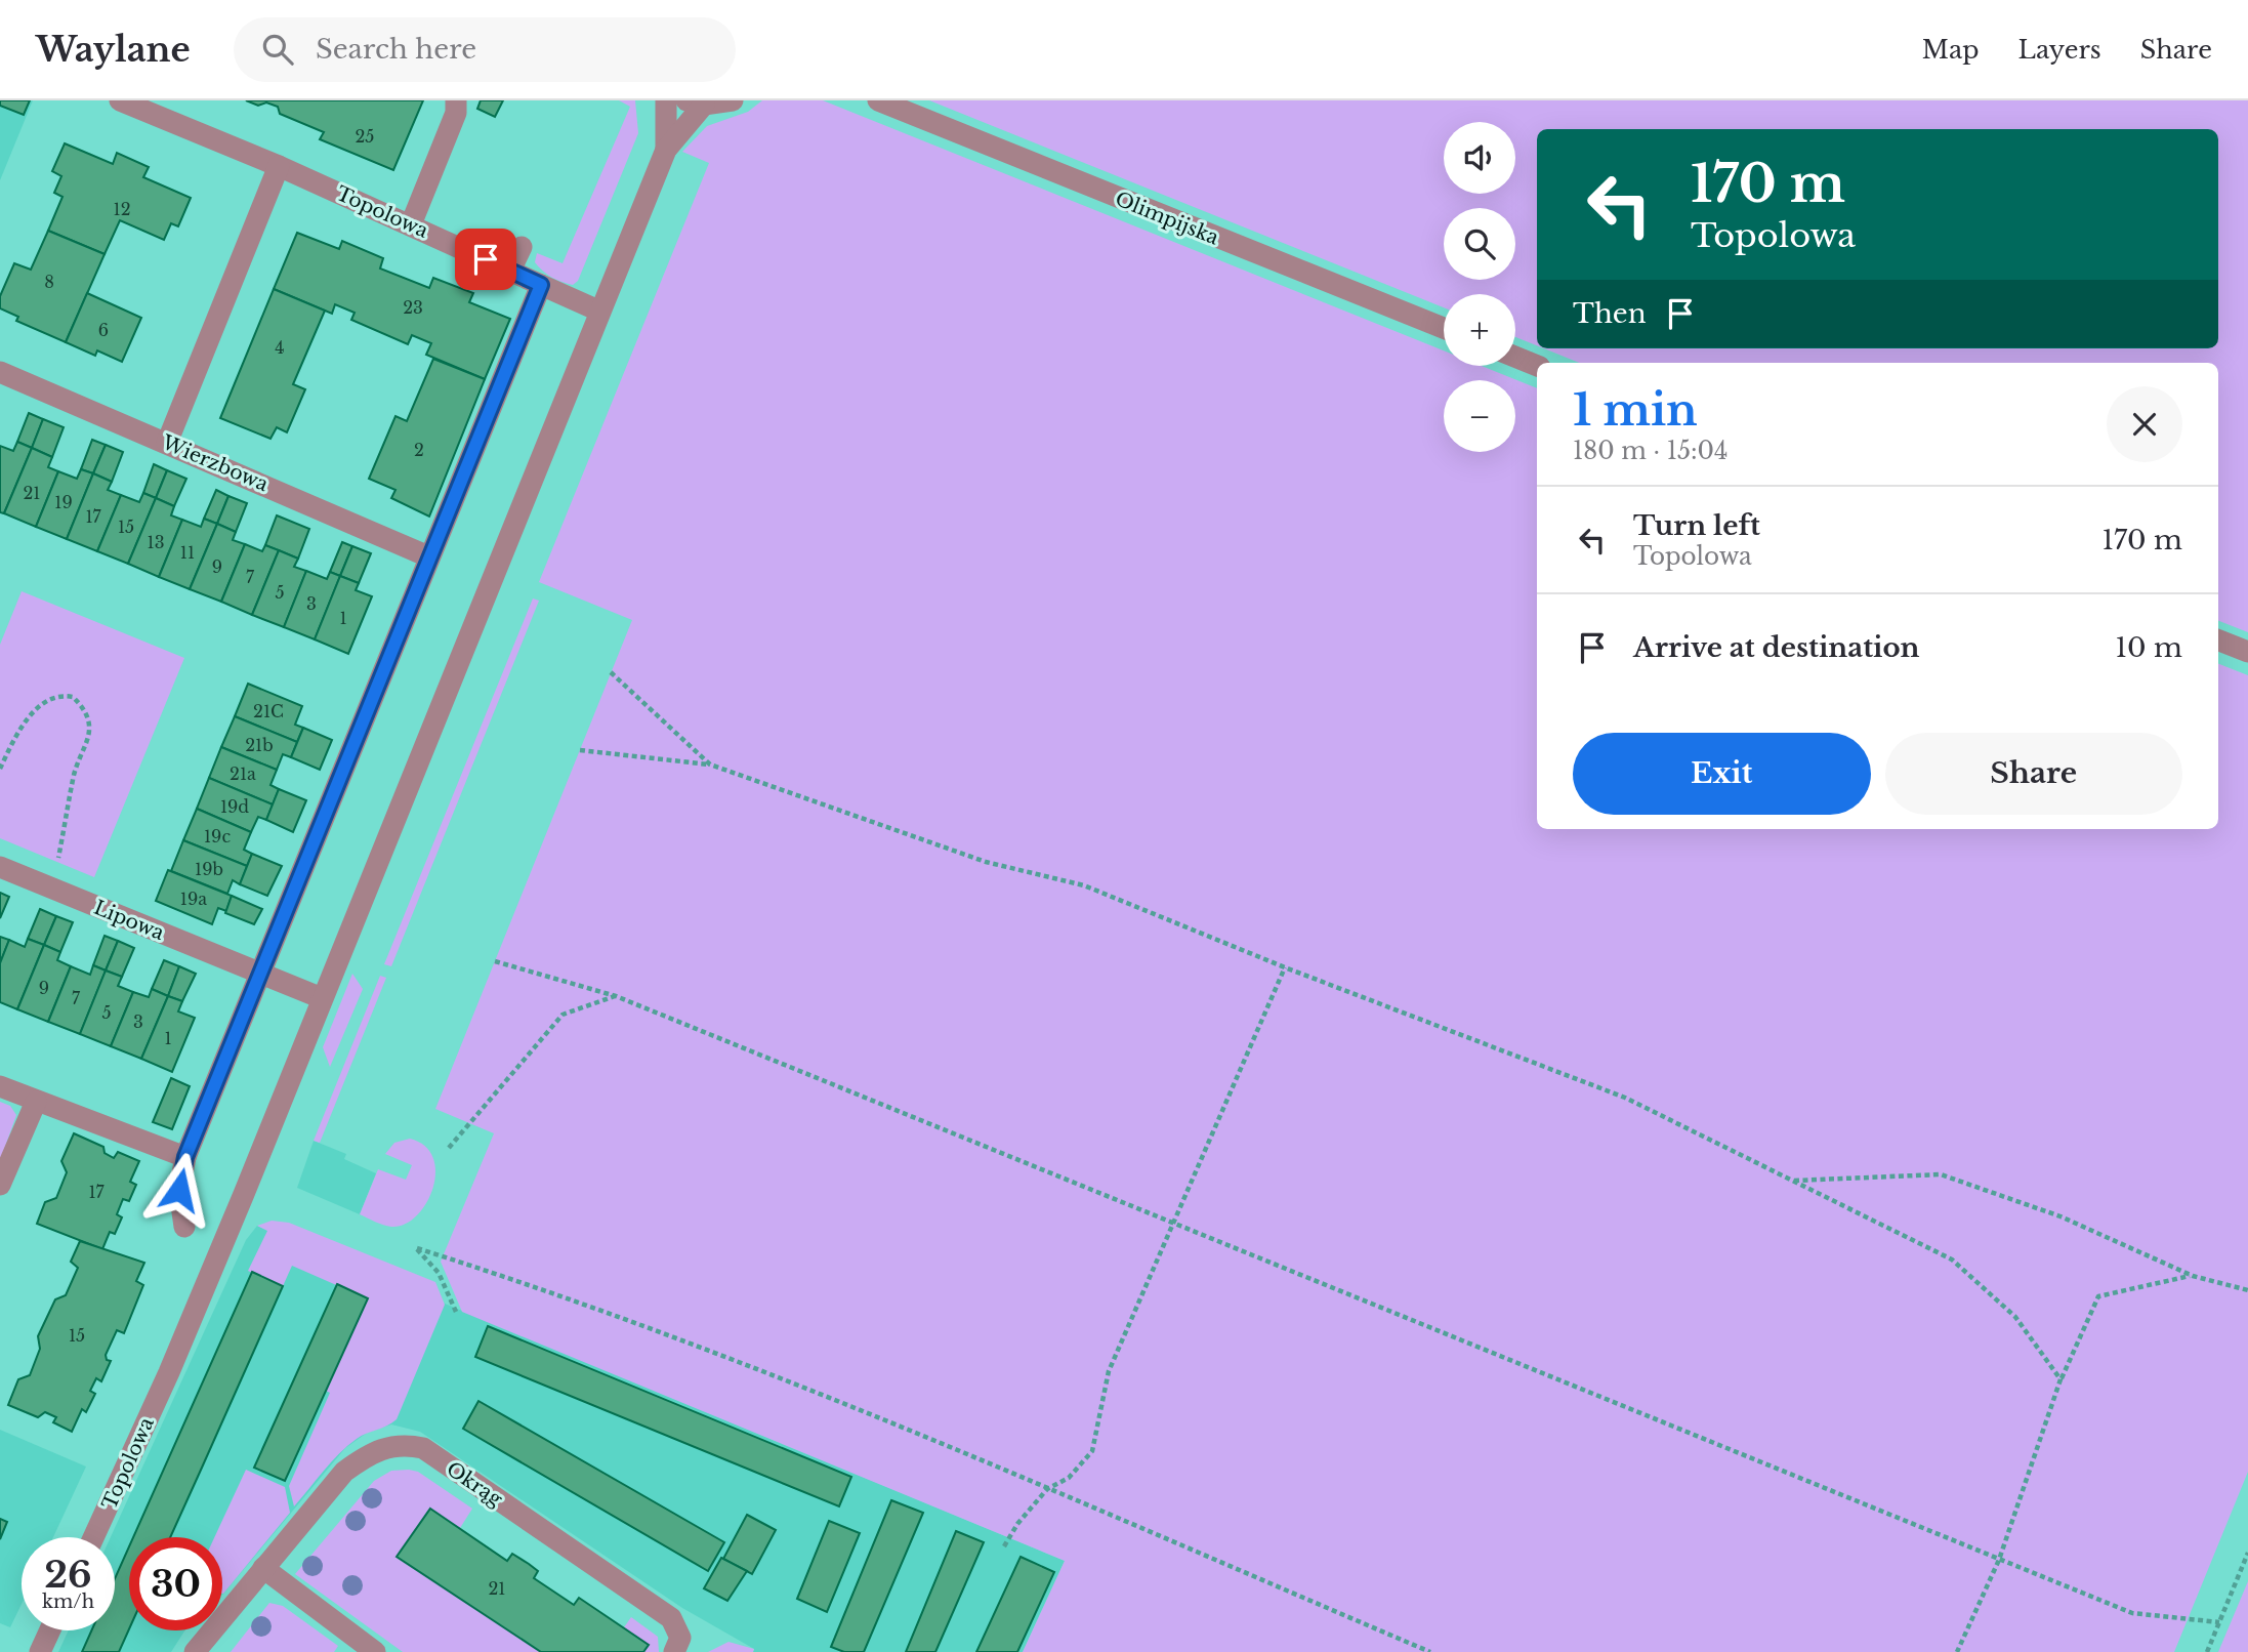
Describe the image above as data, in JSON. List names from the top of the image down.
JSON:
{
  "streets": {
    "street": [
      "Topolowa",
      "Olimpijska",
      "Wierzbowa",
      "Lipowa",
      "Okrąg"
    ]
  },
  "crossings": [
    ["Topolowa", "Lipowa"]
  ],
  "house_numbers": [
    "25",
    "12",
    "8",
    "23",
    "6",
    "4",
    "2",
    "21",
    "19",
    "17",
    "15",
    "13",
    "11",
    "9",
    "7",
    "5",
    "3",
    "1",
    "21C",
    "21b",
    "21a",
    "19d",
    "19c",
    "19b",
    "19a",
    "9",
    "7",
    "5",
    "3",
    "1",
    "17",
    "15",
    "21"
  ],
  "page": {
    "header": "Waylane",
    "search": "Search here",
    "nav": ["Map", "Layers", "Share"],
    "map_buttons": ["+", "−"],
    "turn": ["170 m", "Topolowa"],
    "then": "Then",
    "heading": ["1 min", "180 m · 15:04"],
    "list": [
      {
        "name": "Turn left",
        "note": "Topolowa",
        "value": "170 m"
      },
      {
        "name": "Arrive at destination",
        "value": "10 m"
      }
    ],
    "buttons": ["Exit", "Share"],
    "speed": "26 km/h",
    "limit": "30"
  }
}
